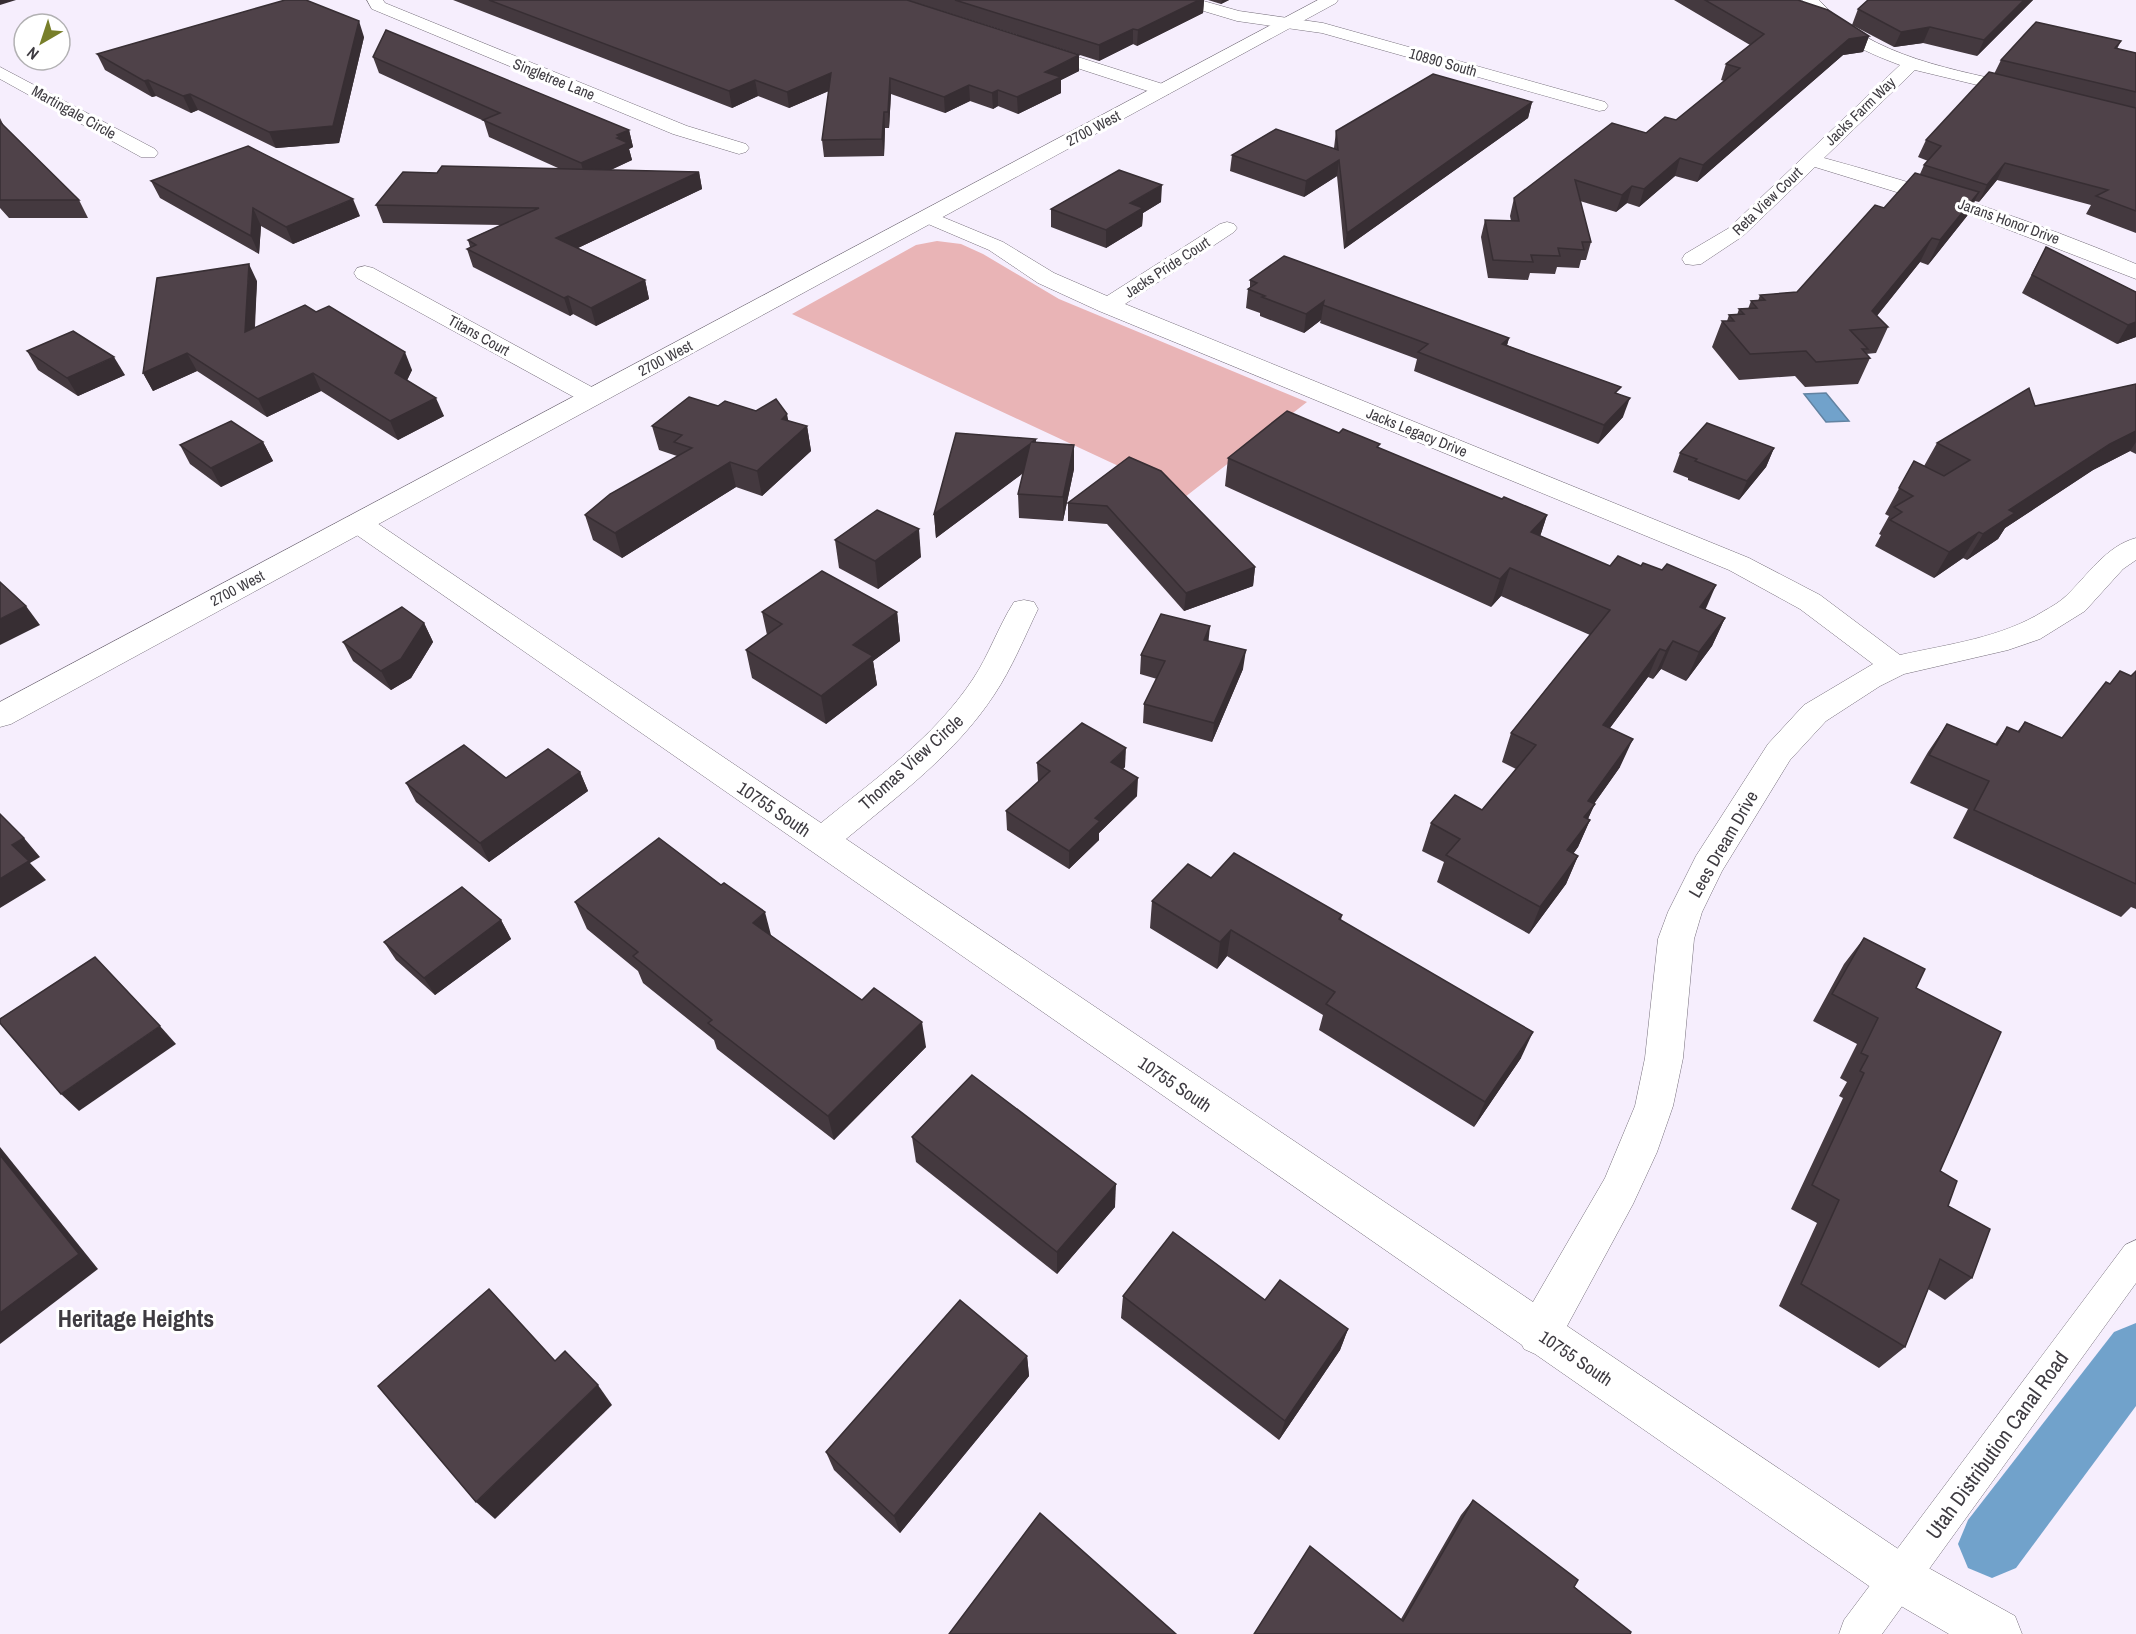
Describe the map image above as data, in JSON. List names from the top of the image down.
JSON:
{
  "streets": {
    "street": [
      "10890 South",
      "Singletree Lane",
      "Jacks Farm Way",
      "Martingale Circle",
      "2700 West",
      "Reta View Court",
      "Jarans Honor Drive",
      "Jacks Pride Court",
      "Titans Court",
      "Jacks Legacy Drive",
      "Thomas View Circle",
      "10755 South",
      "Lees Dream Drive"
    ],
    "lane": ["Utah Distribution Canal Road"]
  },
  "crossings": [
    ["10890 South", "2700 West"],
    ["Jacks Farm Way", "Reta View Court"],
    ["Jacks Farm Way", "Jarans Honor Drive"],
    ["2700 West", "Titans Court"],
    ["2700 West", "Jacks Legacy Drive"],
    ["2700 West", "10755 South"],
    ["Reta View Court", "Jarans Honor Drive"],
    ["Jacks Pride Court", "Jacks Legacy Drive"],
    ["Jacks Legacy Drive", "Lees Dream Drive"],
    ["Thomas View Circle", "10755 South"],
    ["10755 South", "Lees Dream Drive"],
    ["10755 South", "Utah Distribution Canal Road"]
  ],
  "districts": ["Heritage Heights"],
  "north": "bottom left"
}
